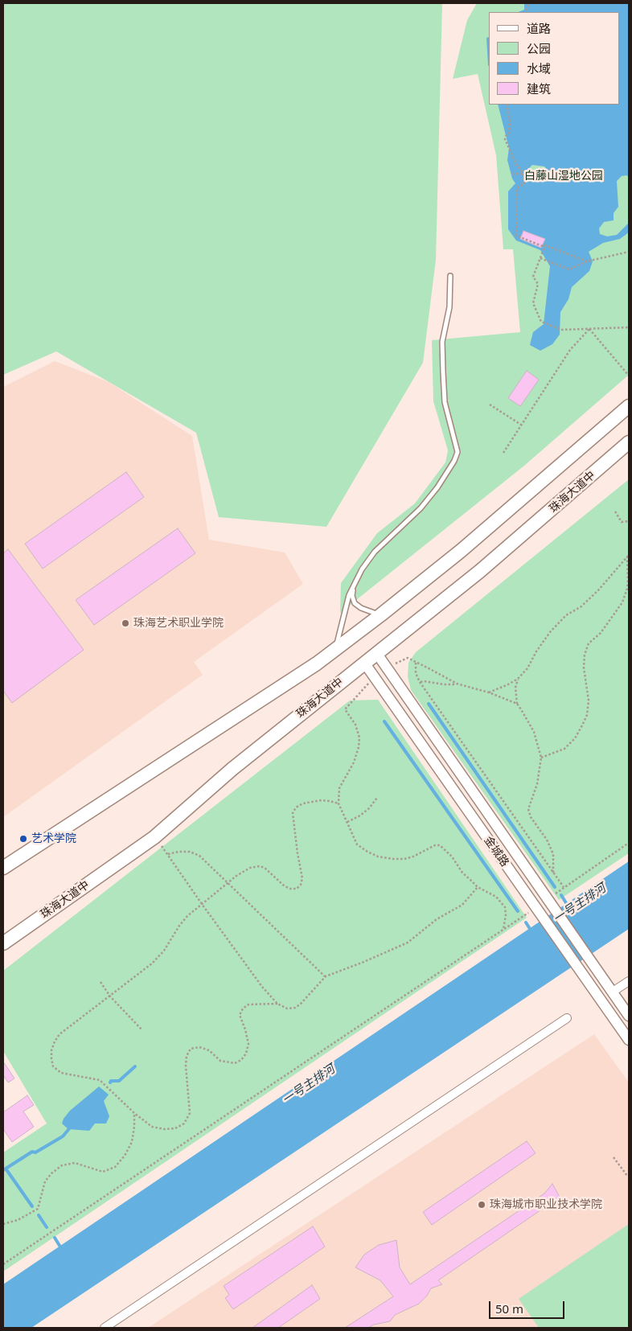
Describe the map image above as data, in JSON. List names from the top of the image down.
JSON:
{
  "streets": {
    "highway": ["珠海大道中"],
    "street": ["金城路"]
  },
  "crossings": [
    ["珠海大道中", "金城路"]
  ],
  "water": ["一号主排河"],
  "parks": ["白藤山湿地公园"],
  "places": ["珠海艺术职业学院", "艺术学院", "珠海城市职业技术学院"],
  "legend": [
    "道路",
    "公园",
    "水域",
    "建筑"
  ],
  "scale_bar": "50 m"
}
